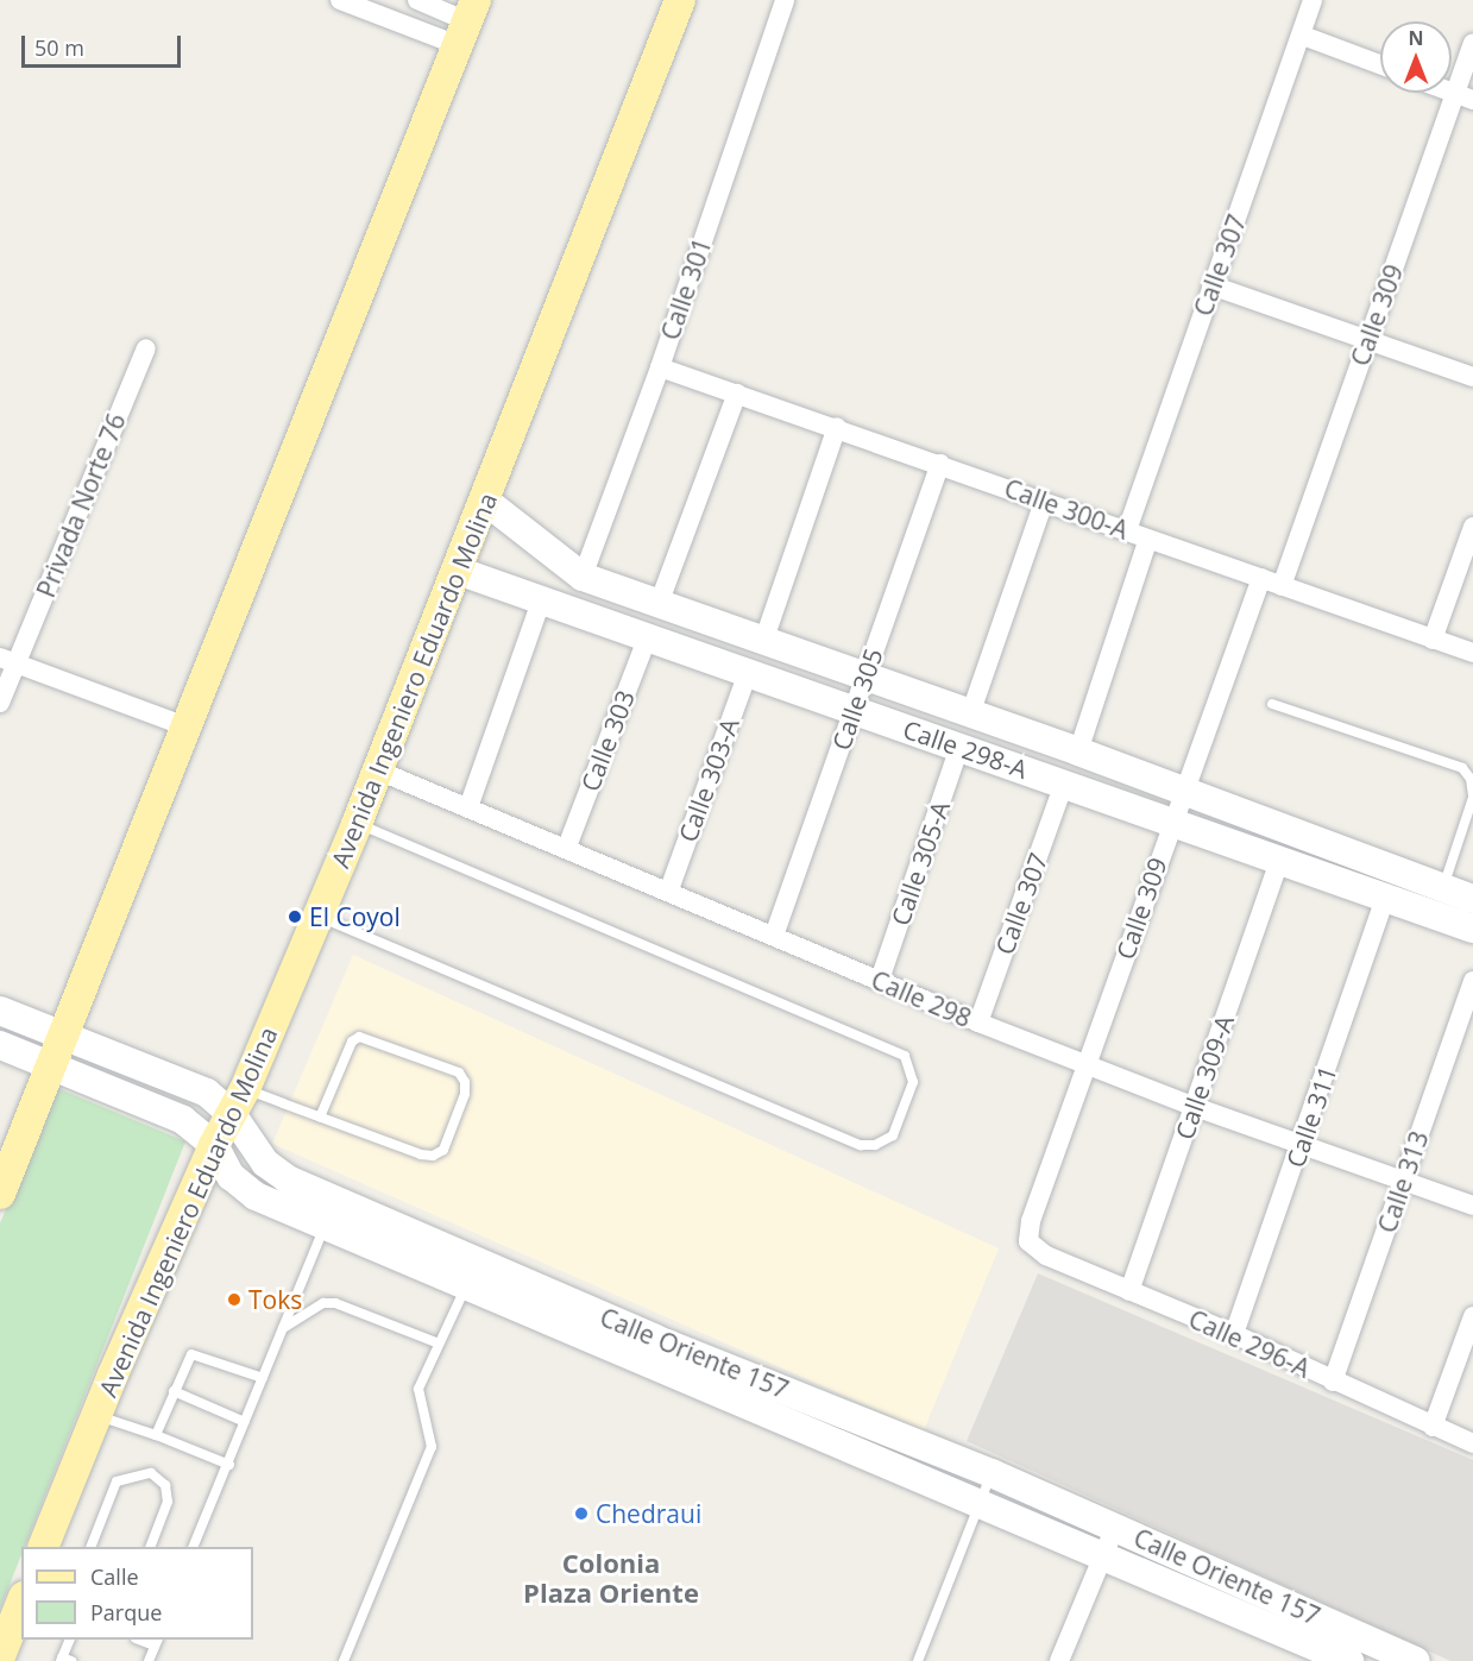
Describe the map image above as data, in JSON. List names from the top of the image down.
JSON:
{
  "streets": {
    "main road": ["Avenida Ingeniero Eduardo Molina"],
    "street": [
      "Calle 307",
      "Calle 301",
      "Calle 309",
      "Privada Norte 76",
      "Calle 300-A",
      "Calle 305",
      "Calle 303",
      "Calle 298-A",
      "Calle 303-A",
      "Calle 305-A",
      "Calle 298",
      "Calle 309-A",
      "Calle 311",
      "Calle 313",
      "Calle 296-A",
      "Calle Oriente 157"
    ]
  },
  "crossings": [
    ["Calle 307", "Calle 300-A"],
    ["Calle 307", "Calle 298-A"],
    ["Calle 307", "Calle 298"],
    ["Calle 301", "Calle 300-A"],
    ["Calle 301", "Calle 298-A"],
    ["Calle 309", "Calle 300-A"],
    ["Calle 309", "Calle 298-A"],
    ["Calle 309", "Calle 298"],
    ["Calle 309", "Calle 296-A"],
    ["Calle 300-A", "Calle 305"],
    ["Avenida Ingeniero Eduardo Molina", "Calle 298-A"],
    ["Avenida Ingeniero Eduardo Molina", "Calle 298"],
    ["Avenida Ingeniero Eduardo Molina", "Calle Oriente 157"],
    ["Calle 305", "Calle 298-A"],
    ["Calle 305", "Calle 298"],
    ["Calle 303", "Calle 298-A"],
    ["Calle 303", "Calle 298"],
    ["Calle 298-A", "Calle 303-A"],
    ["Calle 298-A", "Calle 305-A"],
    ["Calle 298-A", "Calle 309-A"],
    ["Calle 298-A", "Calle 311"],
    ["Calle 303-A", "Calle 298"],
    ["Calle 305-A", "Calle 298"],
    ["Calle 298", "Calle 309-A"],
    ["Calle 298", "Calle 311"],
    ["Calle 298", "Calle 313"],
    ["Calle 309-A", "Calle 296-A"],
    ["Calle 311", "Calle 296-A"],
    ["Calle 313", "Calle 296-A"]
  ],
  "districts": ["Colonia Plaza Oriente"],
  "places": ["El Coyol", "Toks", "Chedraui"],
  "legend": ["Calle", "Parque"],
  "scale_bar": "50 m",
  "north": "top"
}
